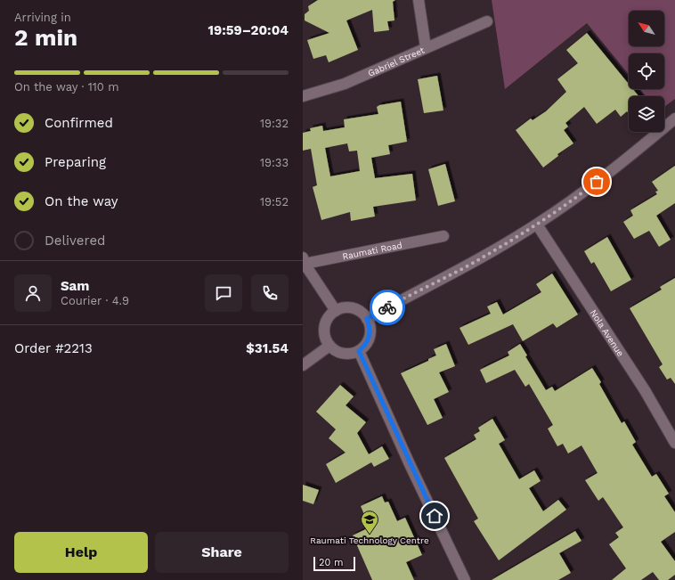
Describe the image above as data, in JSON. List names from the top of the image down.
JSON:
{
  "streets": {
    "street": ["Gabriel Street", "Raumati Road", "Nola Avenue"]
  },
  "places": {
    "school or university": ["Raumati Technology Centre"]
  },
  "scale_bar": "20 m",
  "north": "top left",
  "page": {
    "heading": ["2 min", "Arriving in", "19:59–20:04"],
    "panel": [
      "Sam",
      "Courier · 4.9",
      "Order #2213",
      "$31.54"
    ],
    "bar": "On the way · 110 m",
    "list": [
      ["Confirmed", "19:32"],
      ["Preparing", "19:33"],
      ["On the way", "19:52"],
      "Delivered"
    ],
    "buttons": ["Help", "Share"],
    "scale": "20 m"
  }
}
